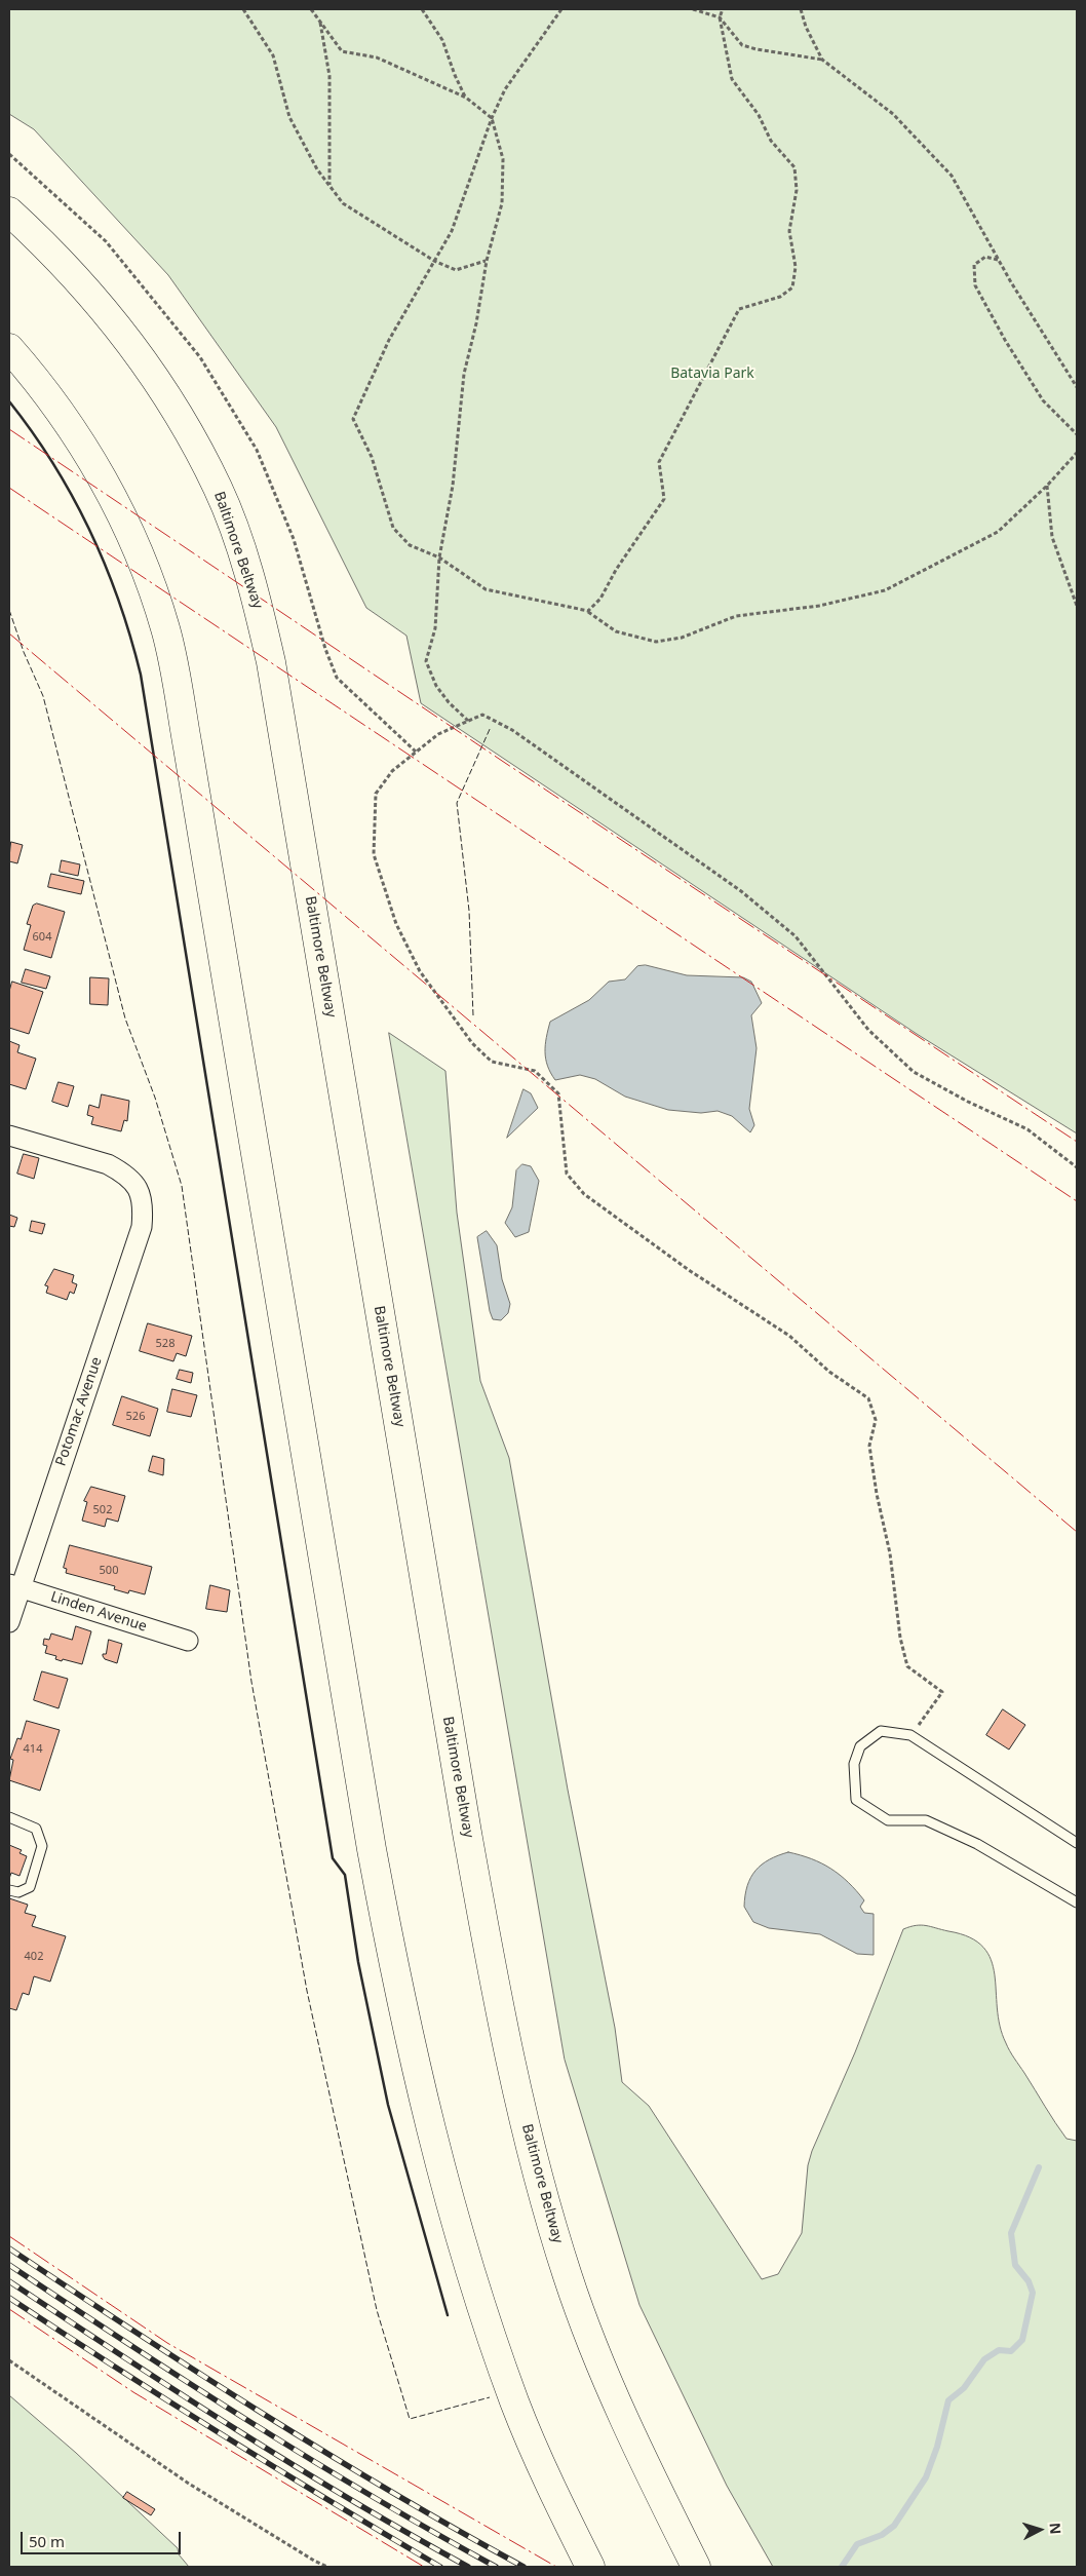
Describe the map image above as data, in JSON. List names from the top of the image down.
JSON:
{
  "streets": {
    "highway": ["Baltimore Beltway"],
    "street": ["Potomac Avenue", "Linden Avenue"]
  },
  "crossings": [
    ["Potomac Avenue", "Linden Avenue"]
  ],
  "parks": ["Batavia Park"],
  "house_numbers": [
    "604",
    "528",
    "526",
    "502",
    "500",
    "414",
    "402"
  ],
  "scale_bar": "50 m",
  "north": "right"
}
